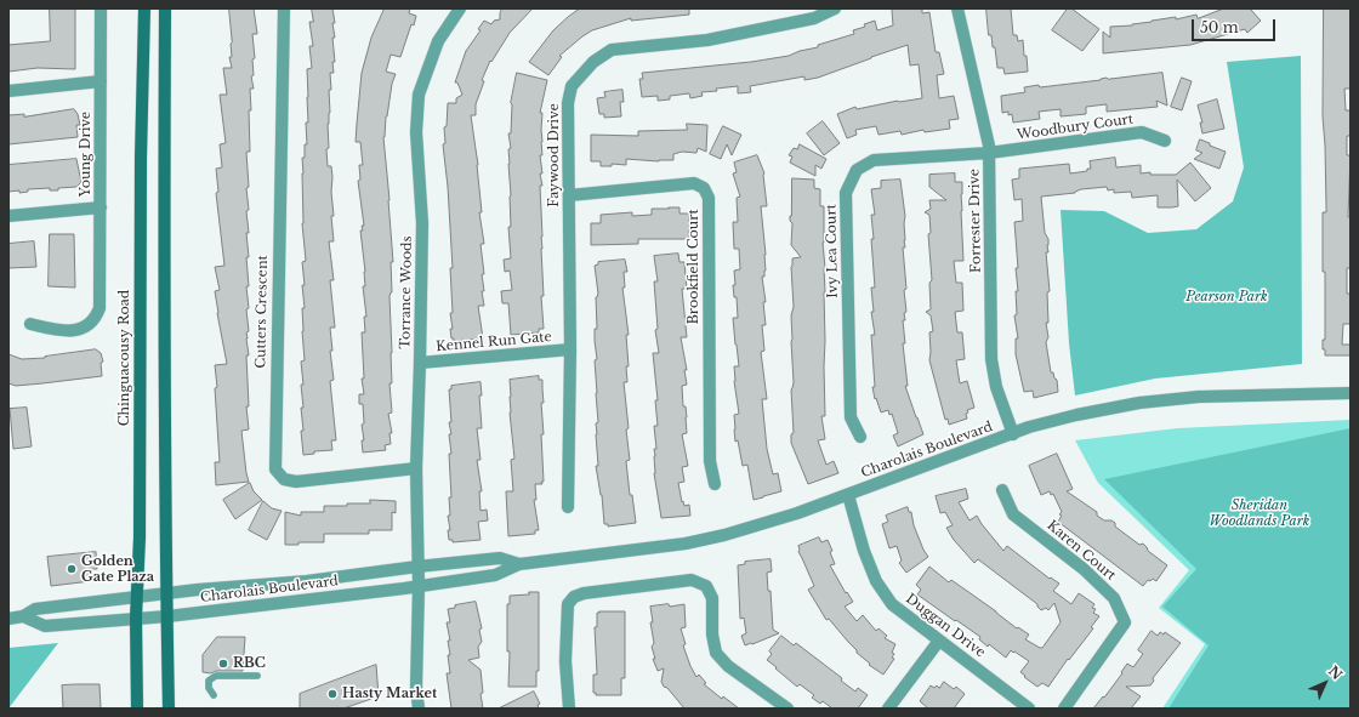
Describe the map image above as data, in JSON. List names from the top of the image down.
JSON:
{
  "streets": {
    "main road": ["Chinguacousy Road"],
    "street": [
      "Woodbury Court",
      "Young Drive",
      "Faywood Drive",
      "Forrester Drive",
      "Ivy Lea Court",
      "Brookfield Court",
      "Torrance Woods",
      "Cutters Crescent",
      "Kennel Run Gate",
      "Charolais Boulevard",
      "Karen Court",
      "Duggan Drive"
    ]
  },
  "crossings": [
    ["Woodbury Court", "Forrester Drive"],
    ["Woodbury Court", "Ivy Lea Court"],
    ["Faywood Drive", "Brookfield Court"],
    ["Faywood Drive", "Kennel Run Gate"],
    ["Forrester Drive", "Ivy Lea Court"],
    ["Forrester Drive", "Charolais Boulevard"],
    ["Torrance Woods", "Cutters Crescent"],
    ["Torrance Woods", "Kennel Run Gate"],
    ["Torrance Woods", "Charolais Boulevard"],
    ["Chinguacousy Road", "Charolais Boulevard"],
    ["Charolais Boulevard", "Duggan Drive"]
  ],
  "parks": ["Pearson Park", "Sheridan Woodlands Park"],
  "places": ["Golden Gate Plaza", "RBC", "Hasty Market"],
  "scale_bar": "50 m",
  "north": "top right"
}
